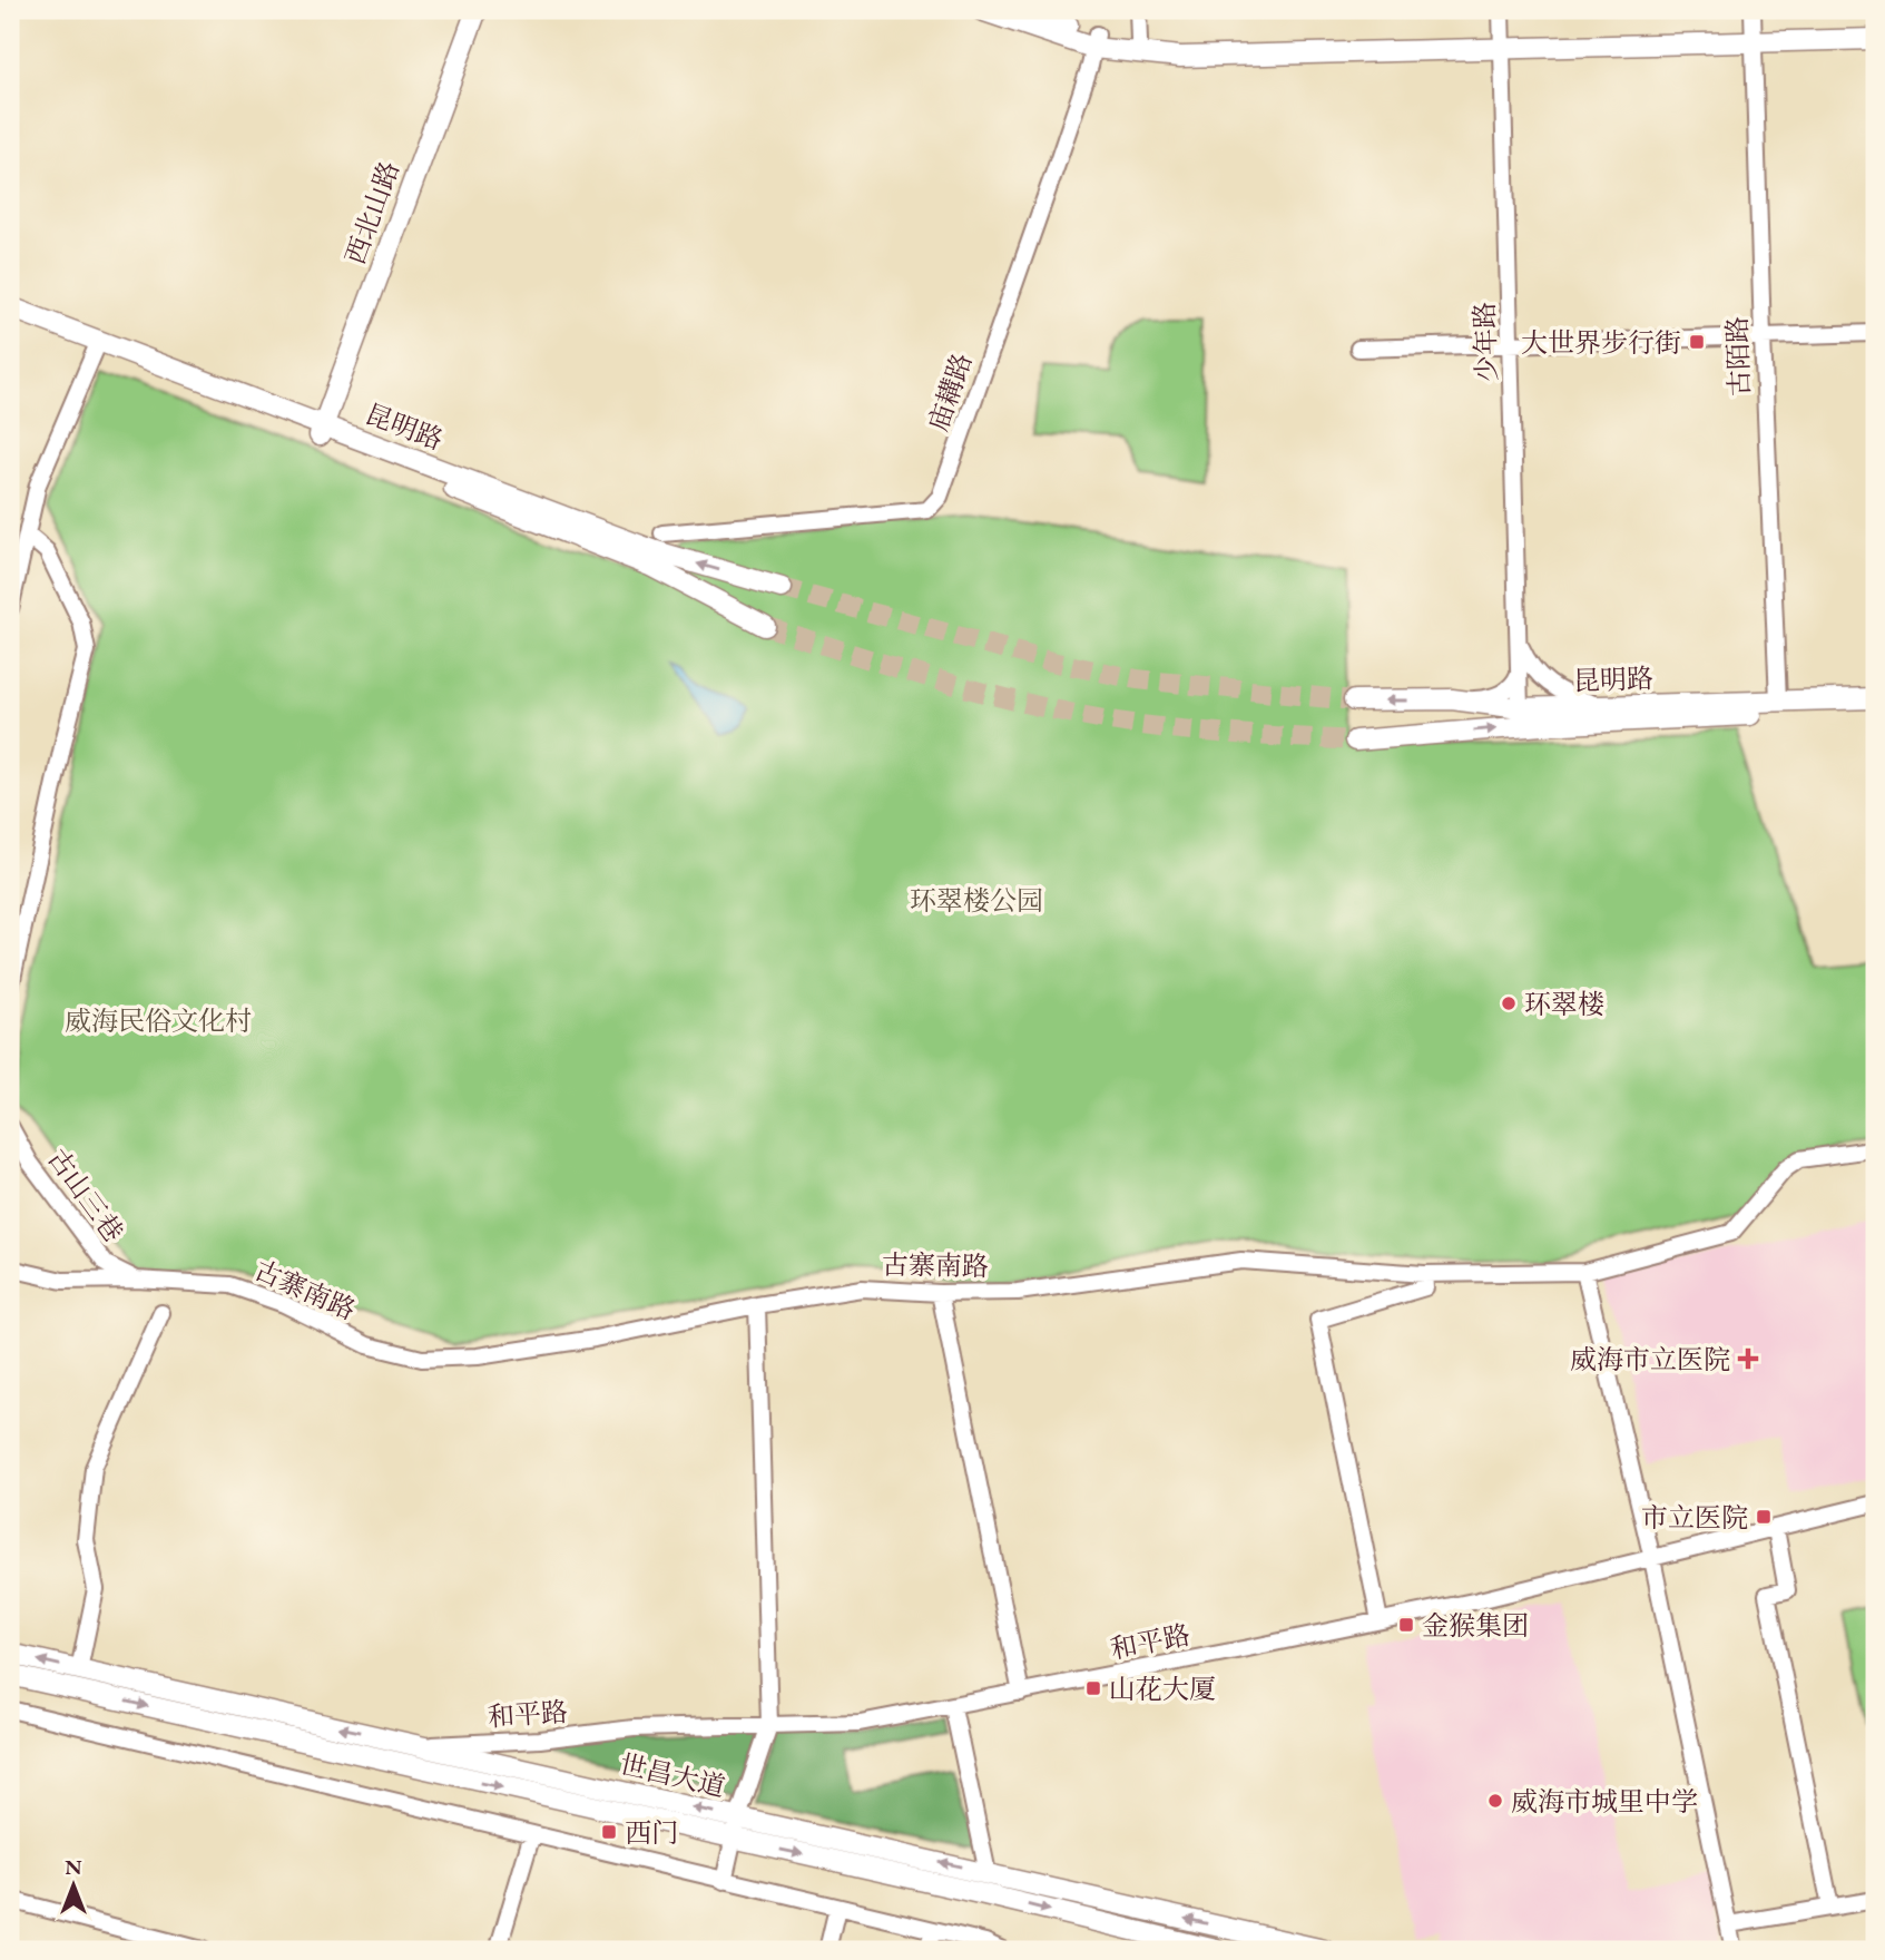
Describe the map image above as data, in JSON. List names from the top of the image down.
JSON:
{
  "streets": {
    "main road": ["西北山路", "昆明路", "世昌大道"],
    "street": [
      "少年路",
      "古陌路",
      "庙耩路",
      "古山三巷",
      "古寨南路",
      "和平路"
    ]
  },
  "crossings": [
    ["西北山路", "昆明路"],
    ["少年路", "昆明路"],
    ["古陌路", "昆明路"],
    ["古山三巷", "古寨南路"],
    ["和平路", "世昌大道"]
  ],
  "parks": ["环翠楼公园", "威海民俗文化村"],
  "places": {
    "transit": [
      "大世界步行街",
      "市立医院",
      "金猴集团",
      "山花大厦",
      "西门"
    ],
    "other": ["环翠楼", "威海市城里中学"],
    "health": ["威海市立医院"]
  },
  "north": "top"
}
